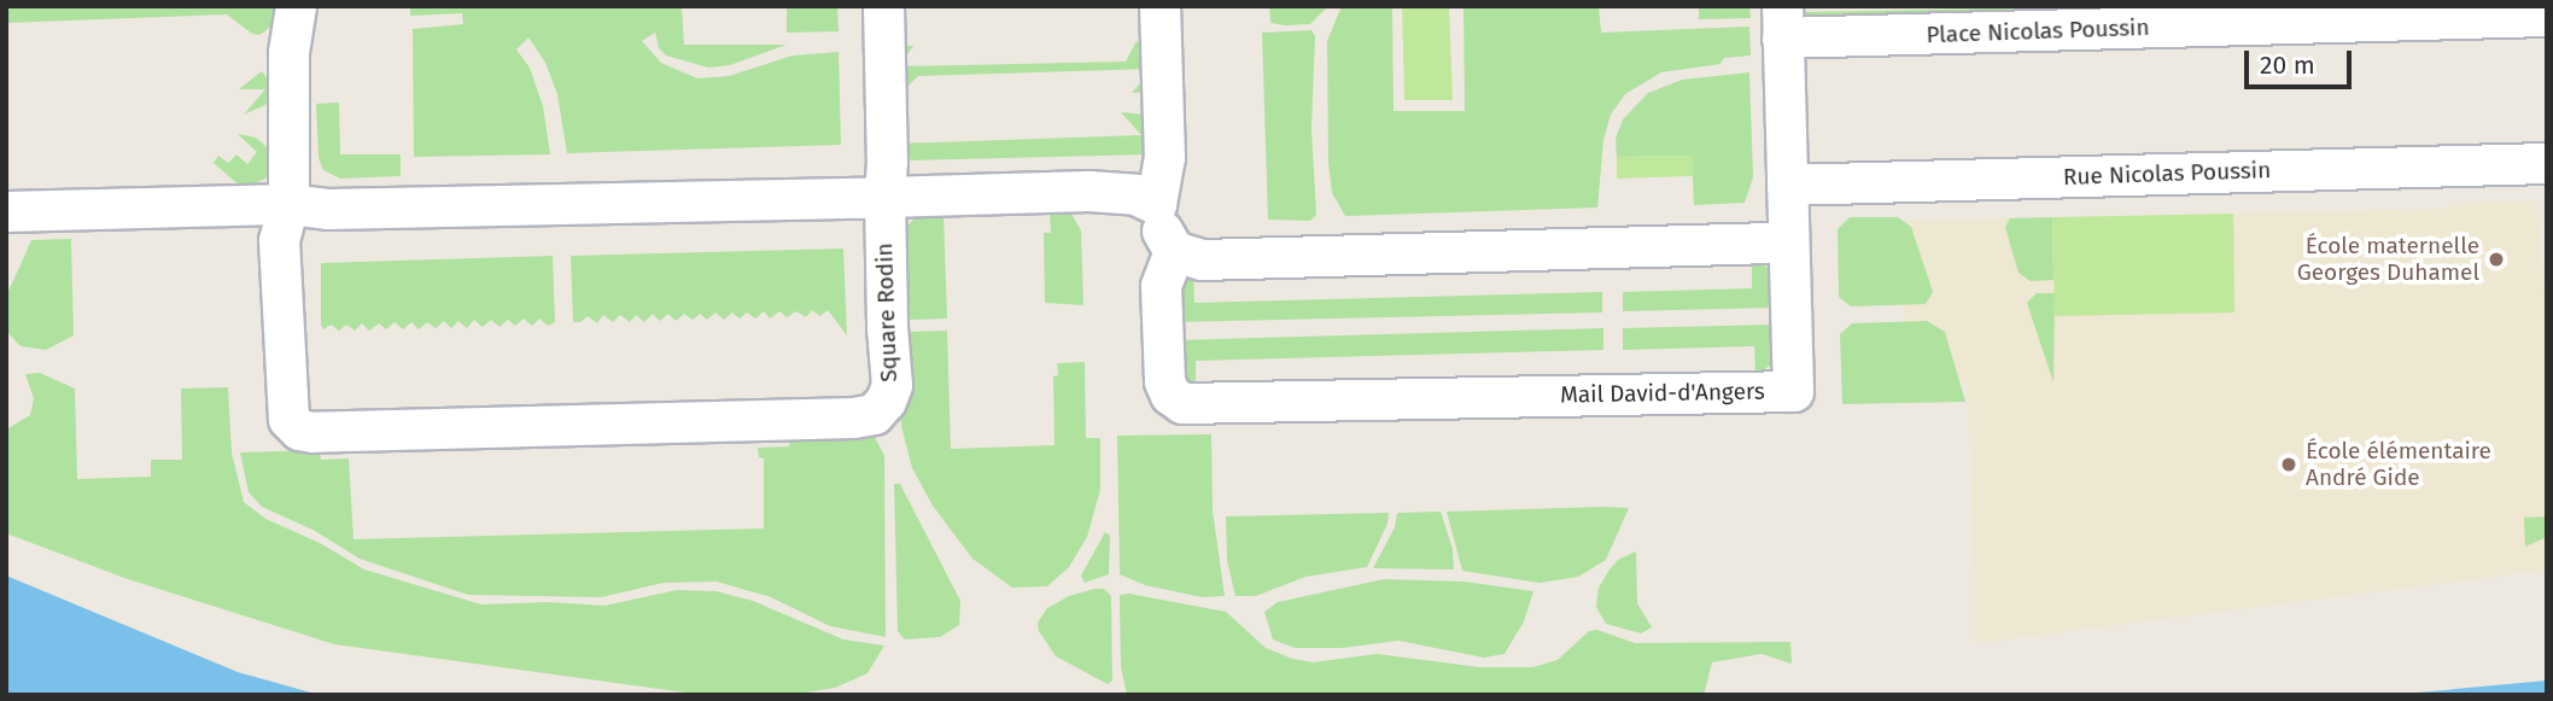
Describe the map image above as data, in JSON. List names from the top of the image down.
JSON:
{
  "streets": {
    "street": [
      "Place Nicolas Poussin",
      "Rue Nicolas Poussin",
      "Square Rodin",
      "Mail David-d'Angers"
    ]
  },
  "places": ["École maternelle Georges Duhamel", "École élémentaire André Gide"],
  "scale_bar": "20 m"
}
